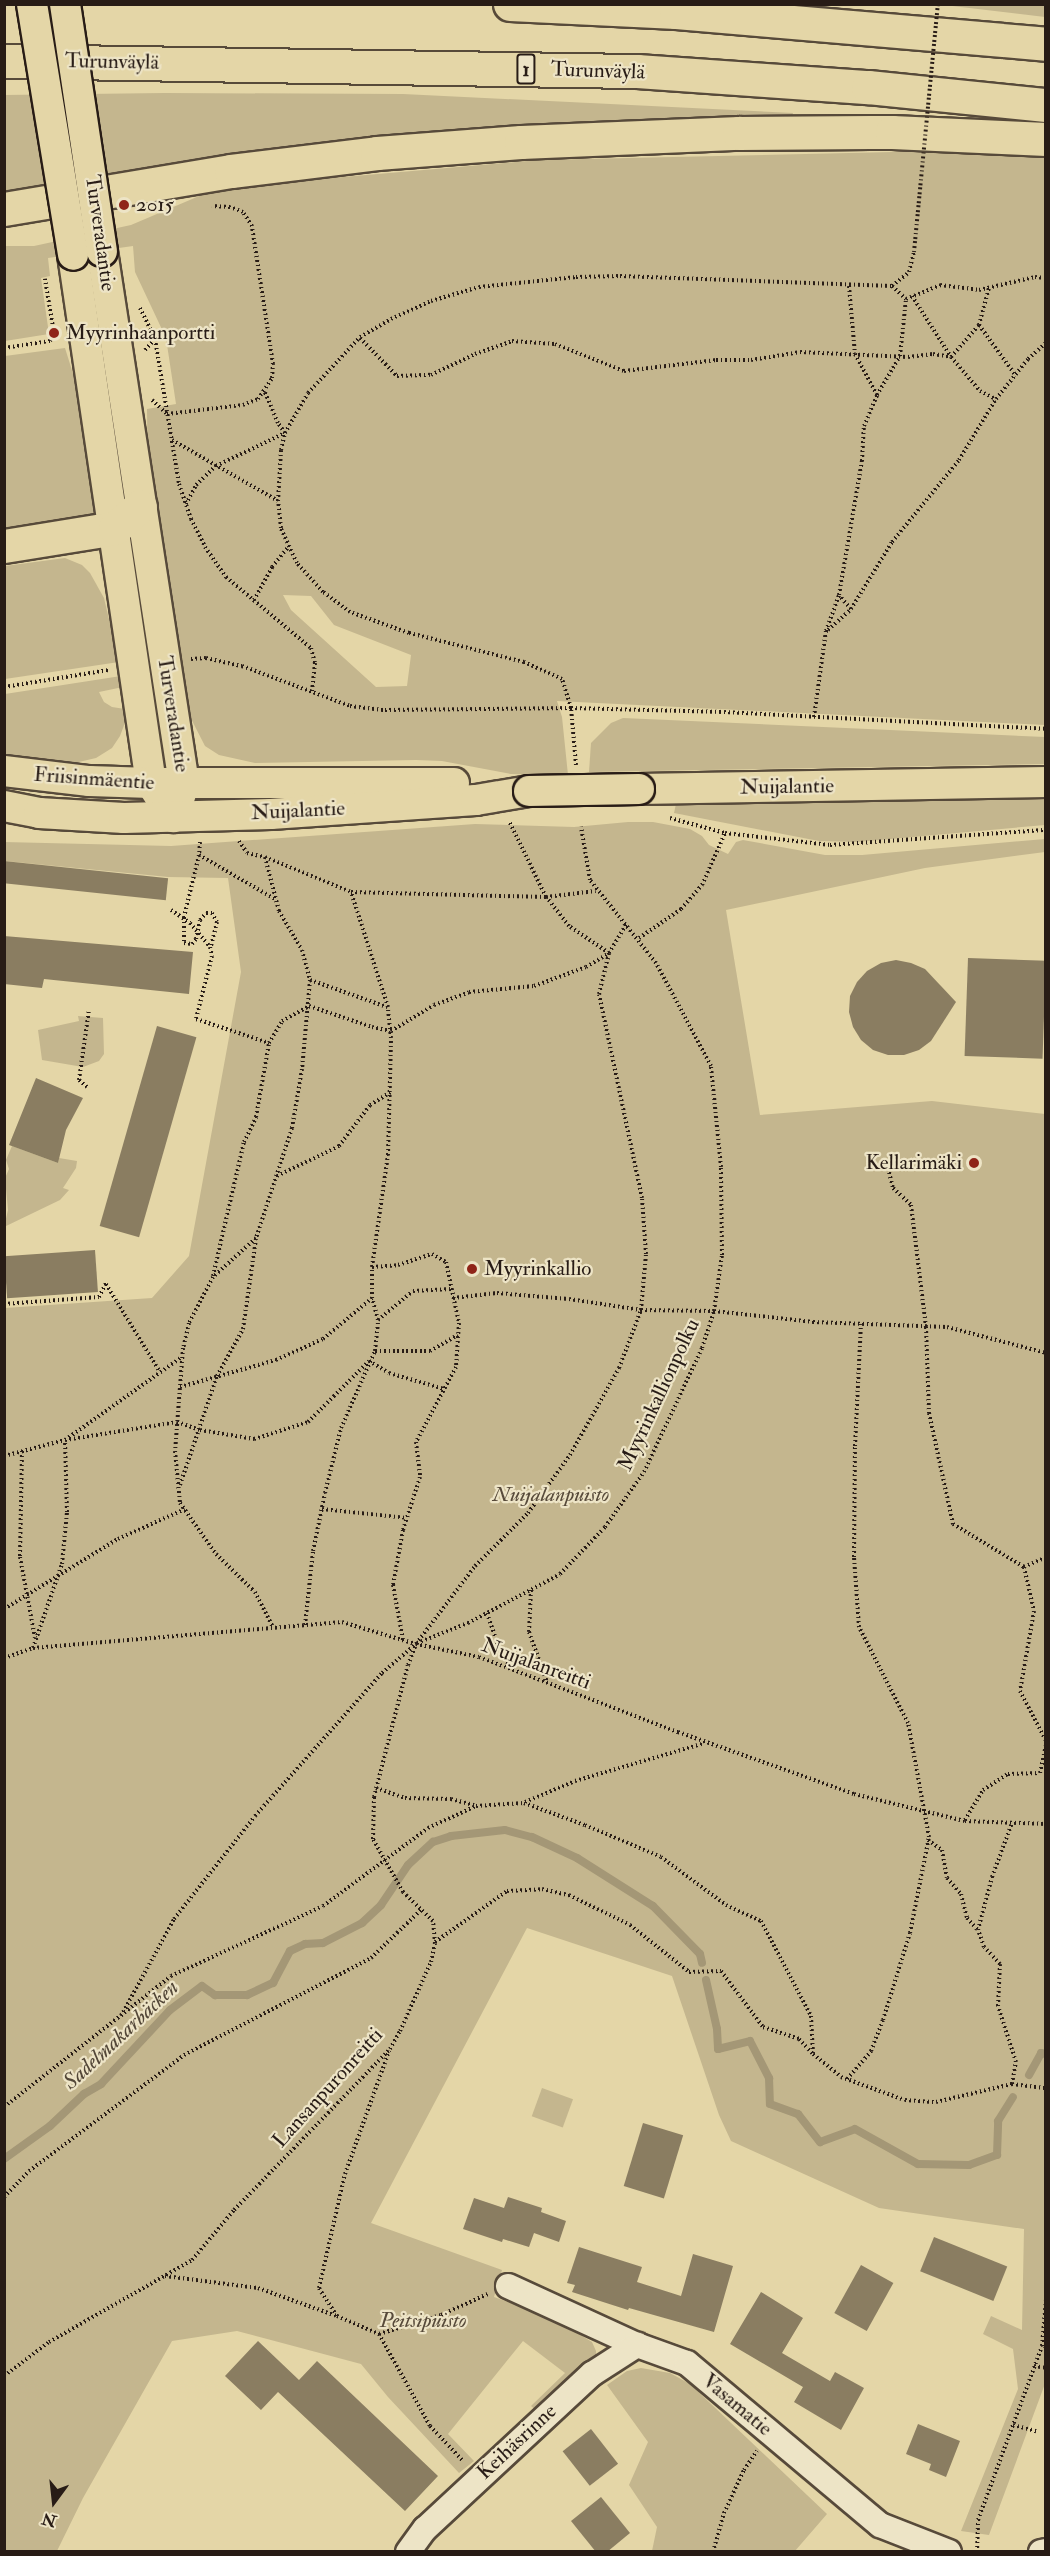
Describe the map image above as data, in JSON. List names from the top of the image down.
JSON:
{
  "streets": {
    "highway": ["Turunväylä", "1"],
    "main road": ["Turveradantie", "Friisinmäentie", "Nuijalantie"],
    "street": ["Vasamatie", "Keihäsrinne"],
    "path": ["Myyrinkallionpolku", "Nuijalanreitti", "Lansanpuronreitti"]
  },
  "crossings": [
    ["Turveradantie", "Friisinmäentie"],
    ["Turveradantie", "Nuijalantie"],
    ["Friisinmäentie", "Nuijalantie"],
    ["Myyrinkallionpolku", "Nuijalanreitti"],
    ["Vasamatie", "Keihäsrinne"]
  ],
  "water": ["Sadelmakarbäcken"],
  "parks": ["Nuijalanpuisto", "Peitsipuisto"],
  "places": [
    "2015",
    "Myyrinhaanportti",
    "Kellarimäki",
    "Myyrinkallio"
  ],
  "north": "bottom"
}
